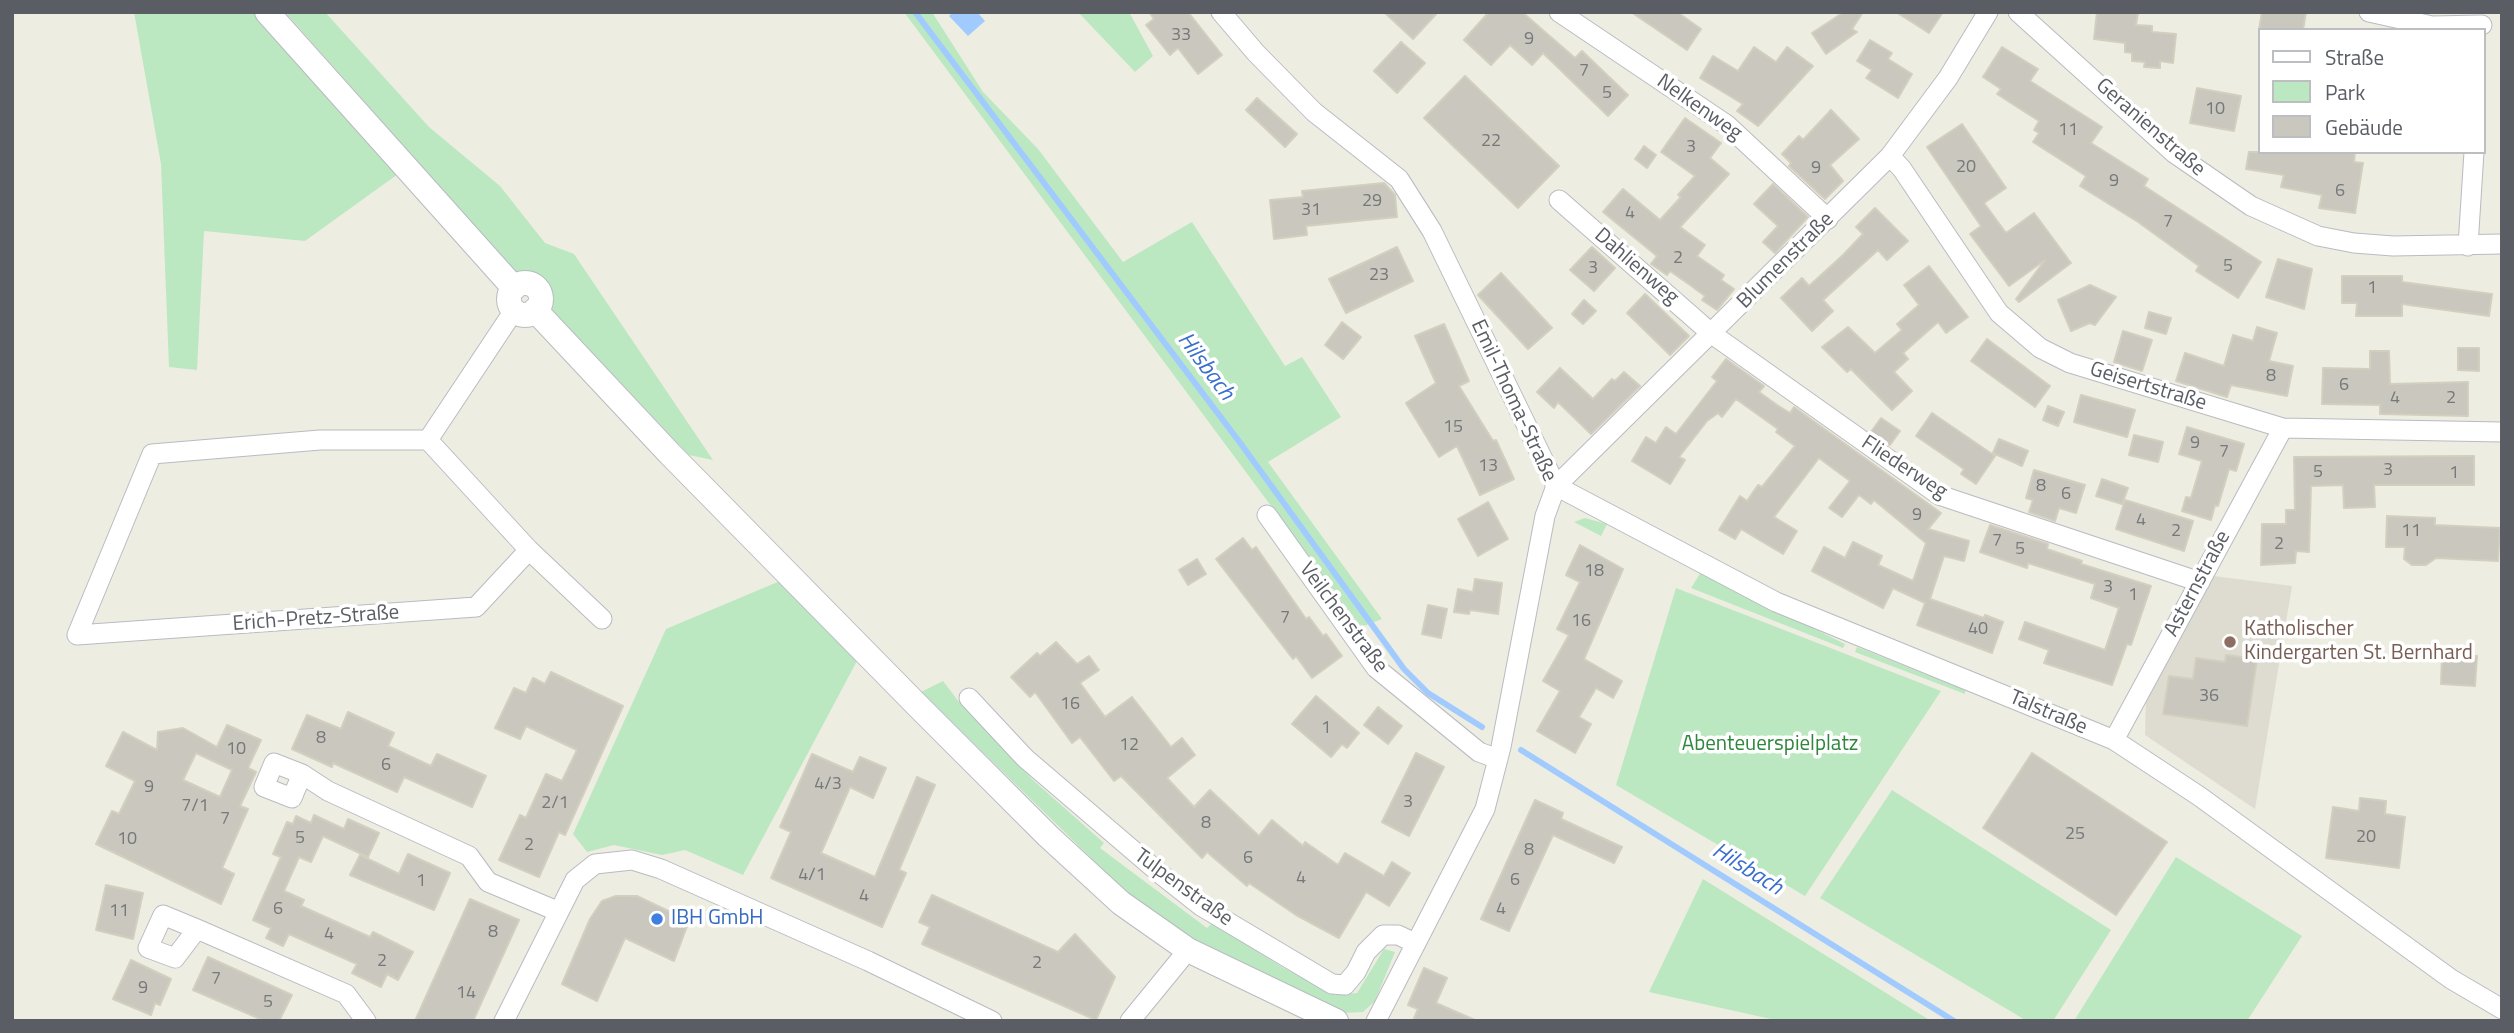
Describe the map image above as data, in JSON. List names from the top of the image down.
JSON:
{
  "streets": {
    "street": [
      "Nelkenweg",
      "Geranienstraße",
      "Blumenstraße",
      "Dahlienweg",
      "Geisertstraße",
      "Emil-Thoma-Straße",
      "Fliederweg",
      "Asternstraße",
      "Veilchenstraße",
      "Erich-Pretz-Straße",
      "Talstraße",
      "Tulpenstraße"
    ]
  },
  "crossings": [
    ["Nelkenweg", "Blumenstraße"],
    ["Blumenstraße", "Dahlienweg"],
    ["Blumenstraße", "Geisertstraße"],
    ["Blumenstraße", "Emil-Thoma-Straße"],
    ["Blumenstraße", "Fliederweg"],
    ["Blumenstraße", "Talstraße"],
    ["Dahlienweg", "Fliederweg"],
    ["Geisertstraße", "Asternstraße"],
    ["Emil-Thoma-Straße", "Veilchenstraße"],
    ["Emil-Thoma-Straße", "Talstraße"],
    ["Emil-Thoma-Straße", "Tulpenstraße"],
    ["Fliederweg", "Asternstraße"],
    ["Asternstraße", "Talstraße"]
  ],
  "water": ["Hilsbach"],
  "parks": ["Abenteuerspielplatz"],
  "places": ["Katholischer Kindergarten St. Bernhard", "IBH GmbH"],
  "house_numbers": [
    "33",
    "9",
    "7",
    "5",
    "10",
    "11",
    "22",
    "3",
    "20",
    "9",
    "9",
    "6",
    "29",
    "31",
    "4",
    "7",
    "2",
    "5",
    "3",
    "23",
    "1",
    "8",
    "6",
    "4",
    "2",
    "15",
    "9",
    "7",
    "13",
    "3",
    "5",
    "1",
    "8",
    "6",
    "9",
    "4",
    "2",
    "11",
    "7",
    "2",
    "5",
    "18",
    "3",
    "1",
    "7",
    "16",
    "40",
    "36",
    "16",
    "1",
    "8",
    "12",
    "10",
    "6",
    "4/3",
    "9",
    "3",
    "2/1",
    "7/1",
    "7",
    "8",
    "25",
    "20",
    "5",
    "10",
    "2",
    "8",
    "6",
    "4/1",
    "4",
    "6",
    "1",
    "4",
    "6",
    "4",
    "11",
    "8",
    "4",
    "2",
    "2",
    "7",
    "9",
    "14",
    "5"
  ],
  "legend": ["Straße", "Park", "Gebäude"]
}
